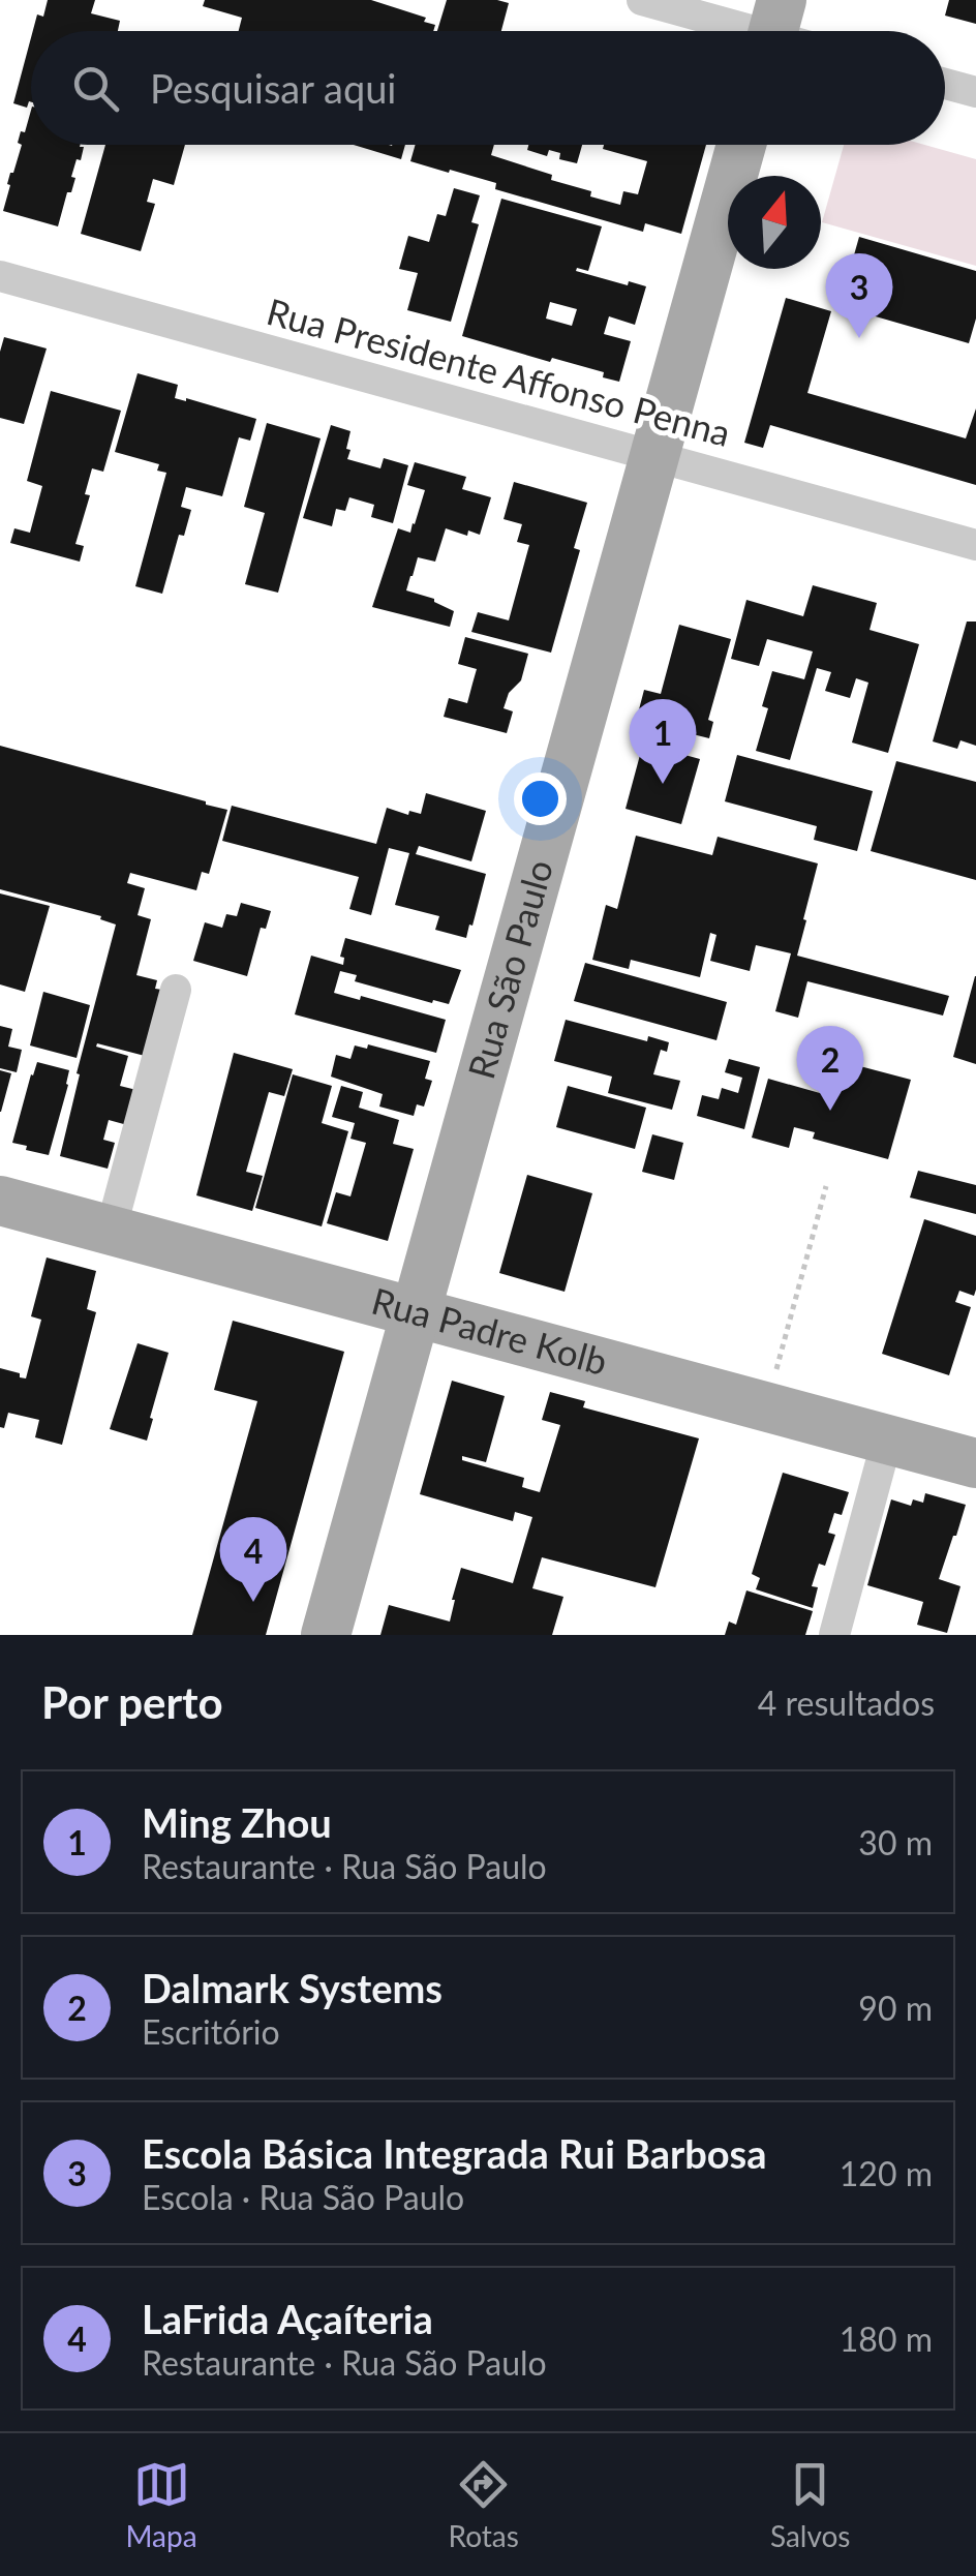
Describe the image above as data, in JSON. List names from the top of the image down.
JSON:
{
  "streets": {
    "main road": ["Rua São Paulo", "Rua Padre Kolb"],
    "street": ["Rua Presidente Affonso Penna"]
  },
  "crossings": [
    ["Rua Presidente Affonso Penna", "Rua São Paulo"],
    ["Rua São Paulo", "Rua Padre Kolb"]
  ],
  "north": "top",
  "page": {
    "search": "Pesquisar aqui",
    "pins": [
      "3",
      "1",
      "2",
      "4"
    ],
    "heading": ["Por perto", "4 resultados"],
    "list": [
      {
        "mark": "1",
        "name": "Ming Zhou",
        "note": "Restaurante · Rua São Paulo",
        "value": "30 m"
      },
      {
        "mark": "2",
        "name": "Dalmark Systems",
        "note": "Escritório",
        "value": "90 m"
      },
      {
        "mark": "3",
        "name": "Escola Básica Integrada Rui Barbosa",
        "note": "Escola · Rua São Paulo",
        "value": "120 m"
      },
      {
        "mark": "4",
        "name": "LaFrida Açaíteria",
        "note": "Restaurante · Rua São Paulo",
        "value": "180 m"
      }
    ],
    "nav": ["Mapa", "Rotas", "Salvos"]
  }
}
